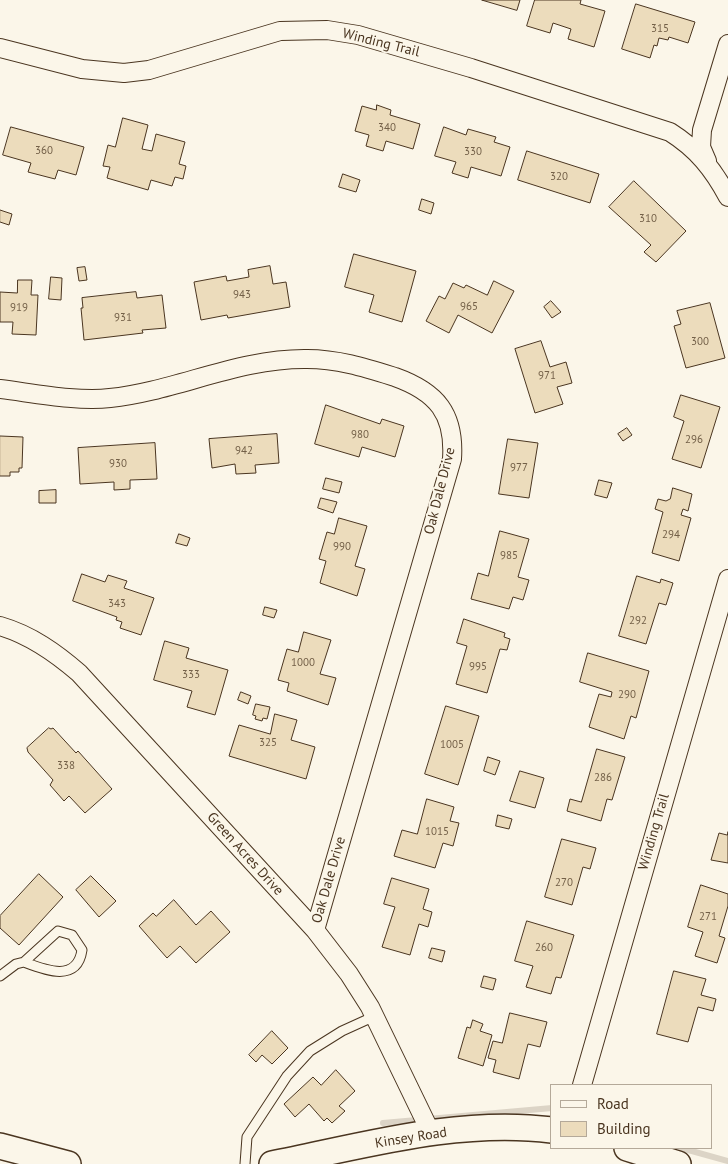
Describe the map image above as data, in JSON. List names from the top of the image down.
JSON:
{
  "streets": {
    "street": [
      "Winding Trail",
      "Oak Dale Drive",
      "Green Acres Drive",
      "Kinsey Road"
    ]
  },
  "crossings": [
    ["Oak Dale Drive", "Green Acres Drive"],
    ["Green Acres Drive", "Kinsey Road"]
  ],
  "house_numbers": [
    "315",
    "340",
    "360",
    "330",
    "320",
    "310",
    "943",
    "965",
    "919",
    "931",
    "300",
    "971",
    "980",
    "296",
    "942",
    "930",
    "977",
    "294",
    "990",
    "985",
    "343",
    "292",
    "1000",
    "995",
    "333",
    "290",
    "325",
    "1005",
    "338",
    "286",
    "1015",
    "270",
    "271",
    "260"
  ],
  "legend": ["Road", "Building"]
}
